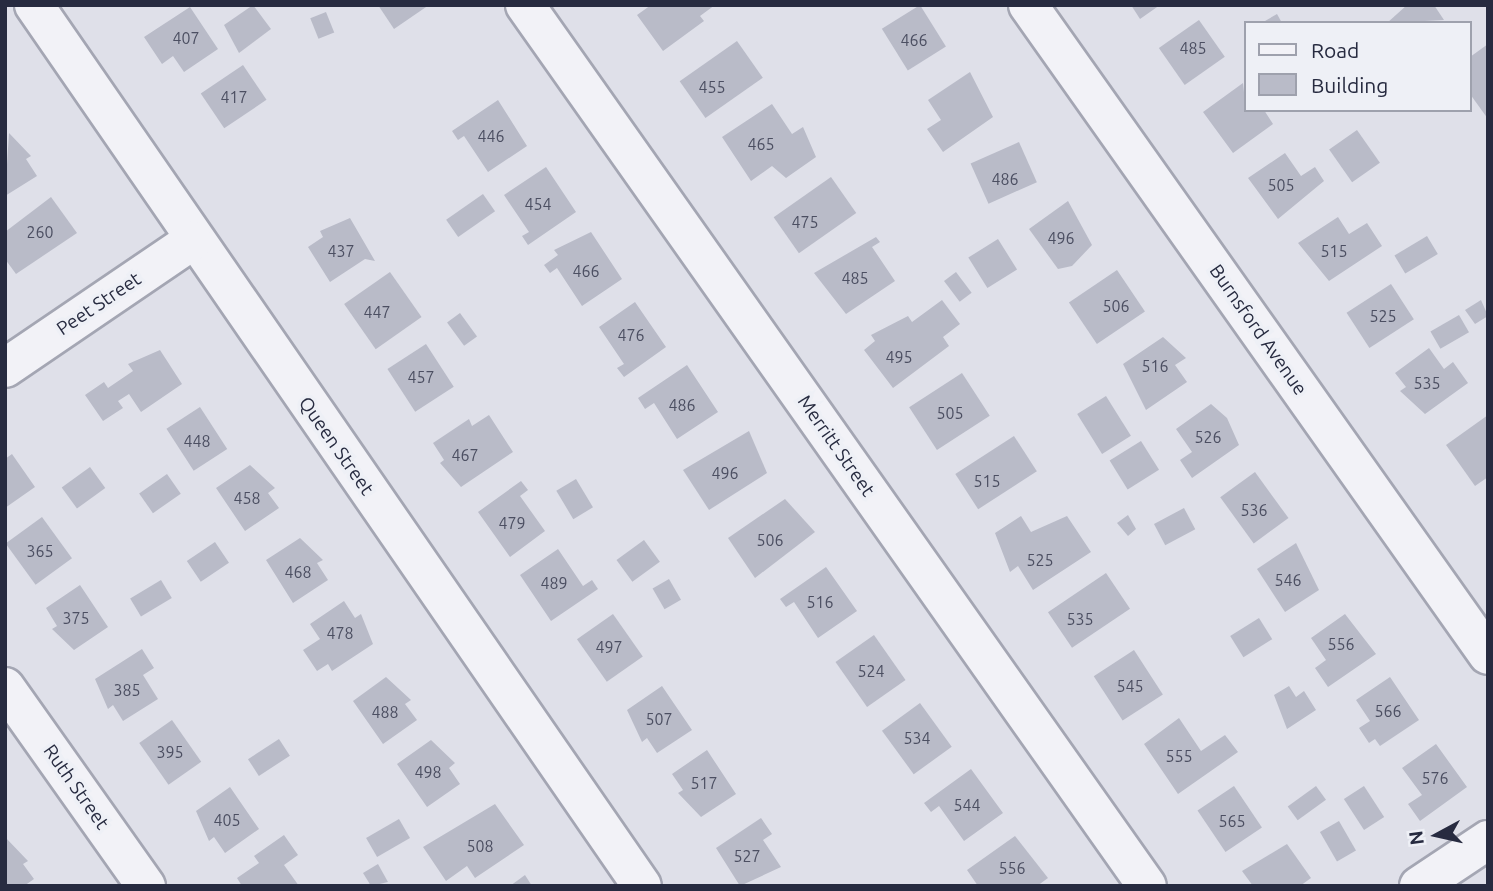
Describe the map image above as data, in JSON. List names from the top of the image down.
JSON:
{
  "streets": {
    "street": [
      "Peet Street",
      "Burnsford Avenue",
      "Queen Street",
      "Merritt Street",
      "Ruth Street"
    ]
  },
  "crossings": [
    ["Peet Street", "Queen Street"]
  ],
  "house_numbers": [
    "407",
    "466",
    "485",
    "455",
    "417",
    "446",
    "465",
    "486",
    "505",
    "454",
    "475",
    "260",
    "496",
    "437",
    "515",
    "466",
    "485",
    "506",
    "447",
    "525",
    "476",
    "495",
    "516",
    "457",
    "535",
    "486",
    "505",
    "526",
    "448",
    "467",
    "496",
    "515",
    "458",
    "536",
    "479",
    "506",
    "365",
    "525",
    "468",
    "546",
    "489",
    "516",
    "375",
    "535",
    "478",
    "556",
    "497",
    "524",
    "545",
    "385",
    "566",
    "488",
    "507",
    "534",
    "395",
    "555",
    "498",
    "576",
    "517",
    "544",
    "405",
    "565",
    "508",
    "527",
    "556"
  ],
  "legend": ["Road", "Building"],
  "north": "left"
}
